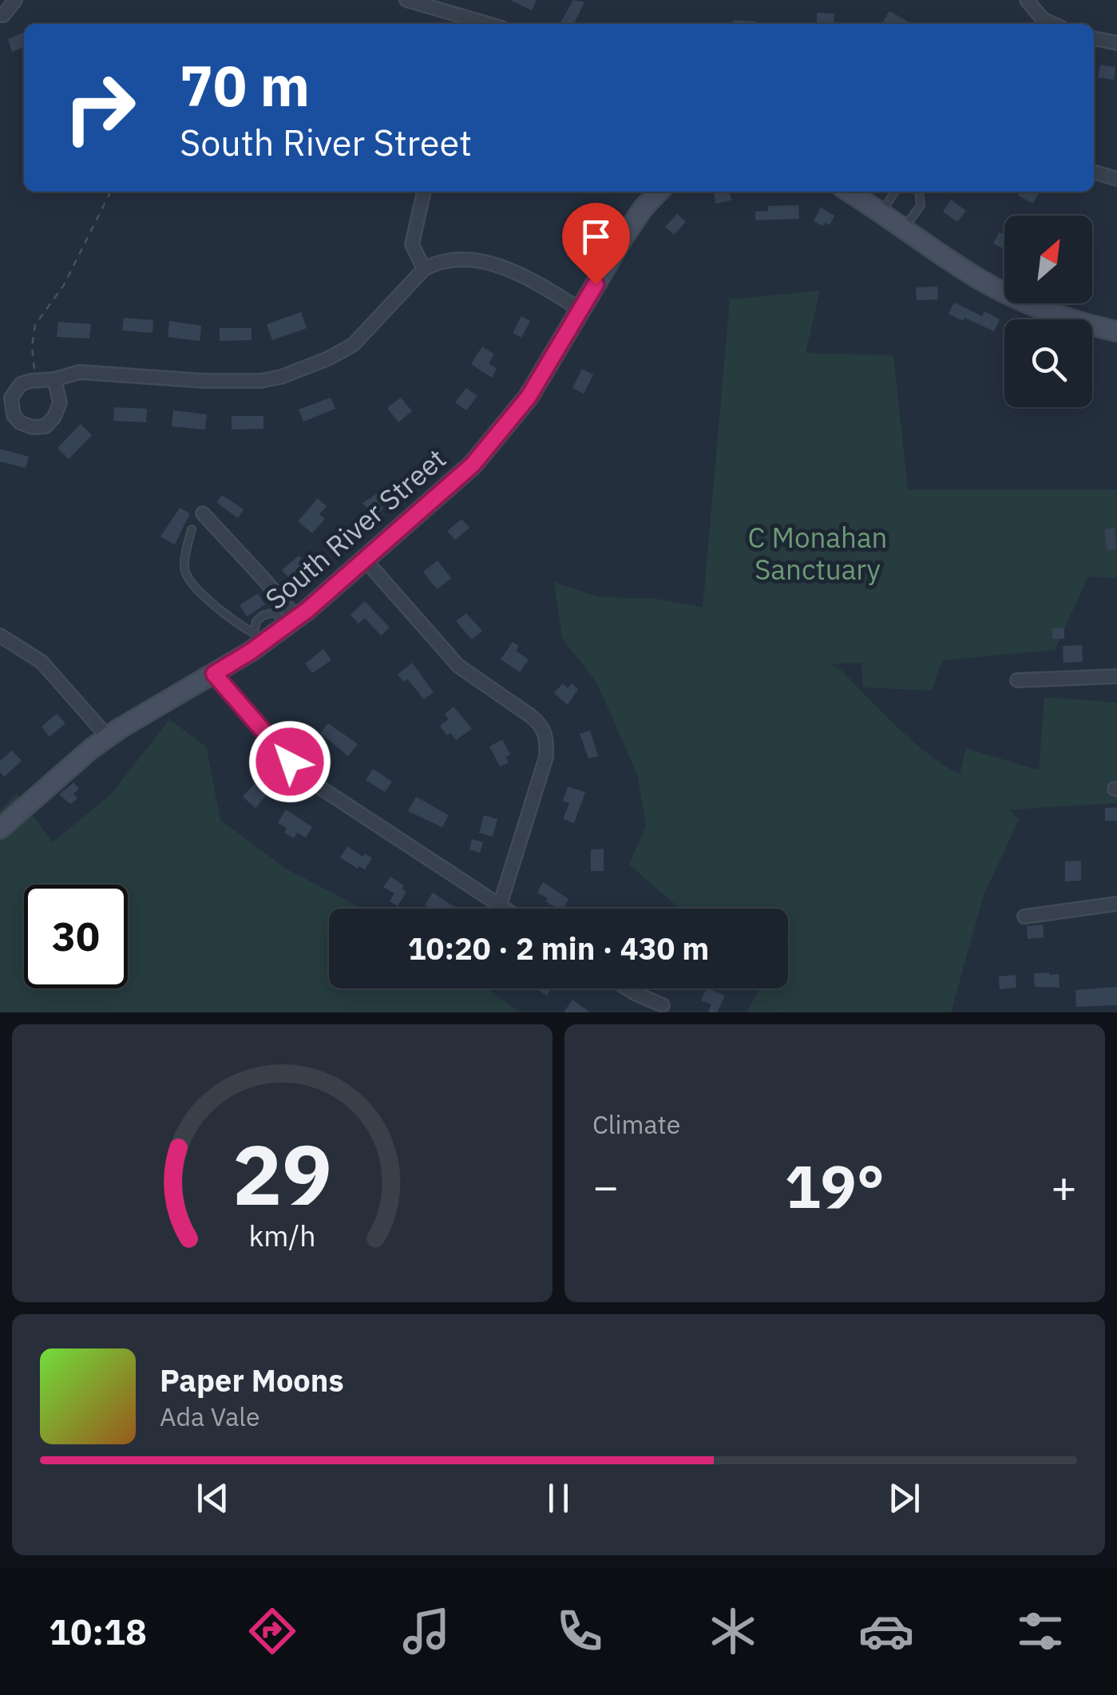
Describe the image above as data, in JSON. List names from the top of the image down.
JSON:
{
  "streets": {
    "street": ["South River Street"]
  },
  "parks": ["C Monahan Sanctuary"],
  "north": "top right",
  "page": {
    "turn": ["70 m", "South River Street"],
    "limit": "30",
    "trip": "10:20 · 2 min · 430 m",
    "tile": "Climate",
    "heat": ["−", "19°", "+"],
    "song": ["Paper Moons", "Ada Vale"],
    "tabs": "10:18",
    "gauge": ["29", "km/h"]
  }
}
